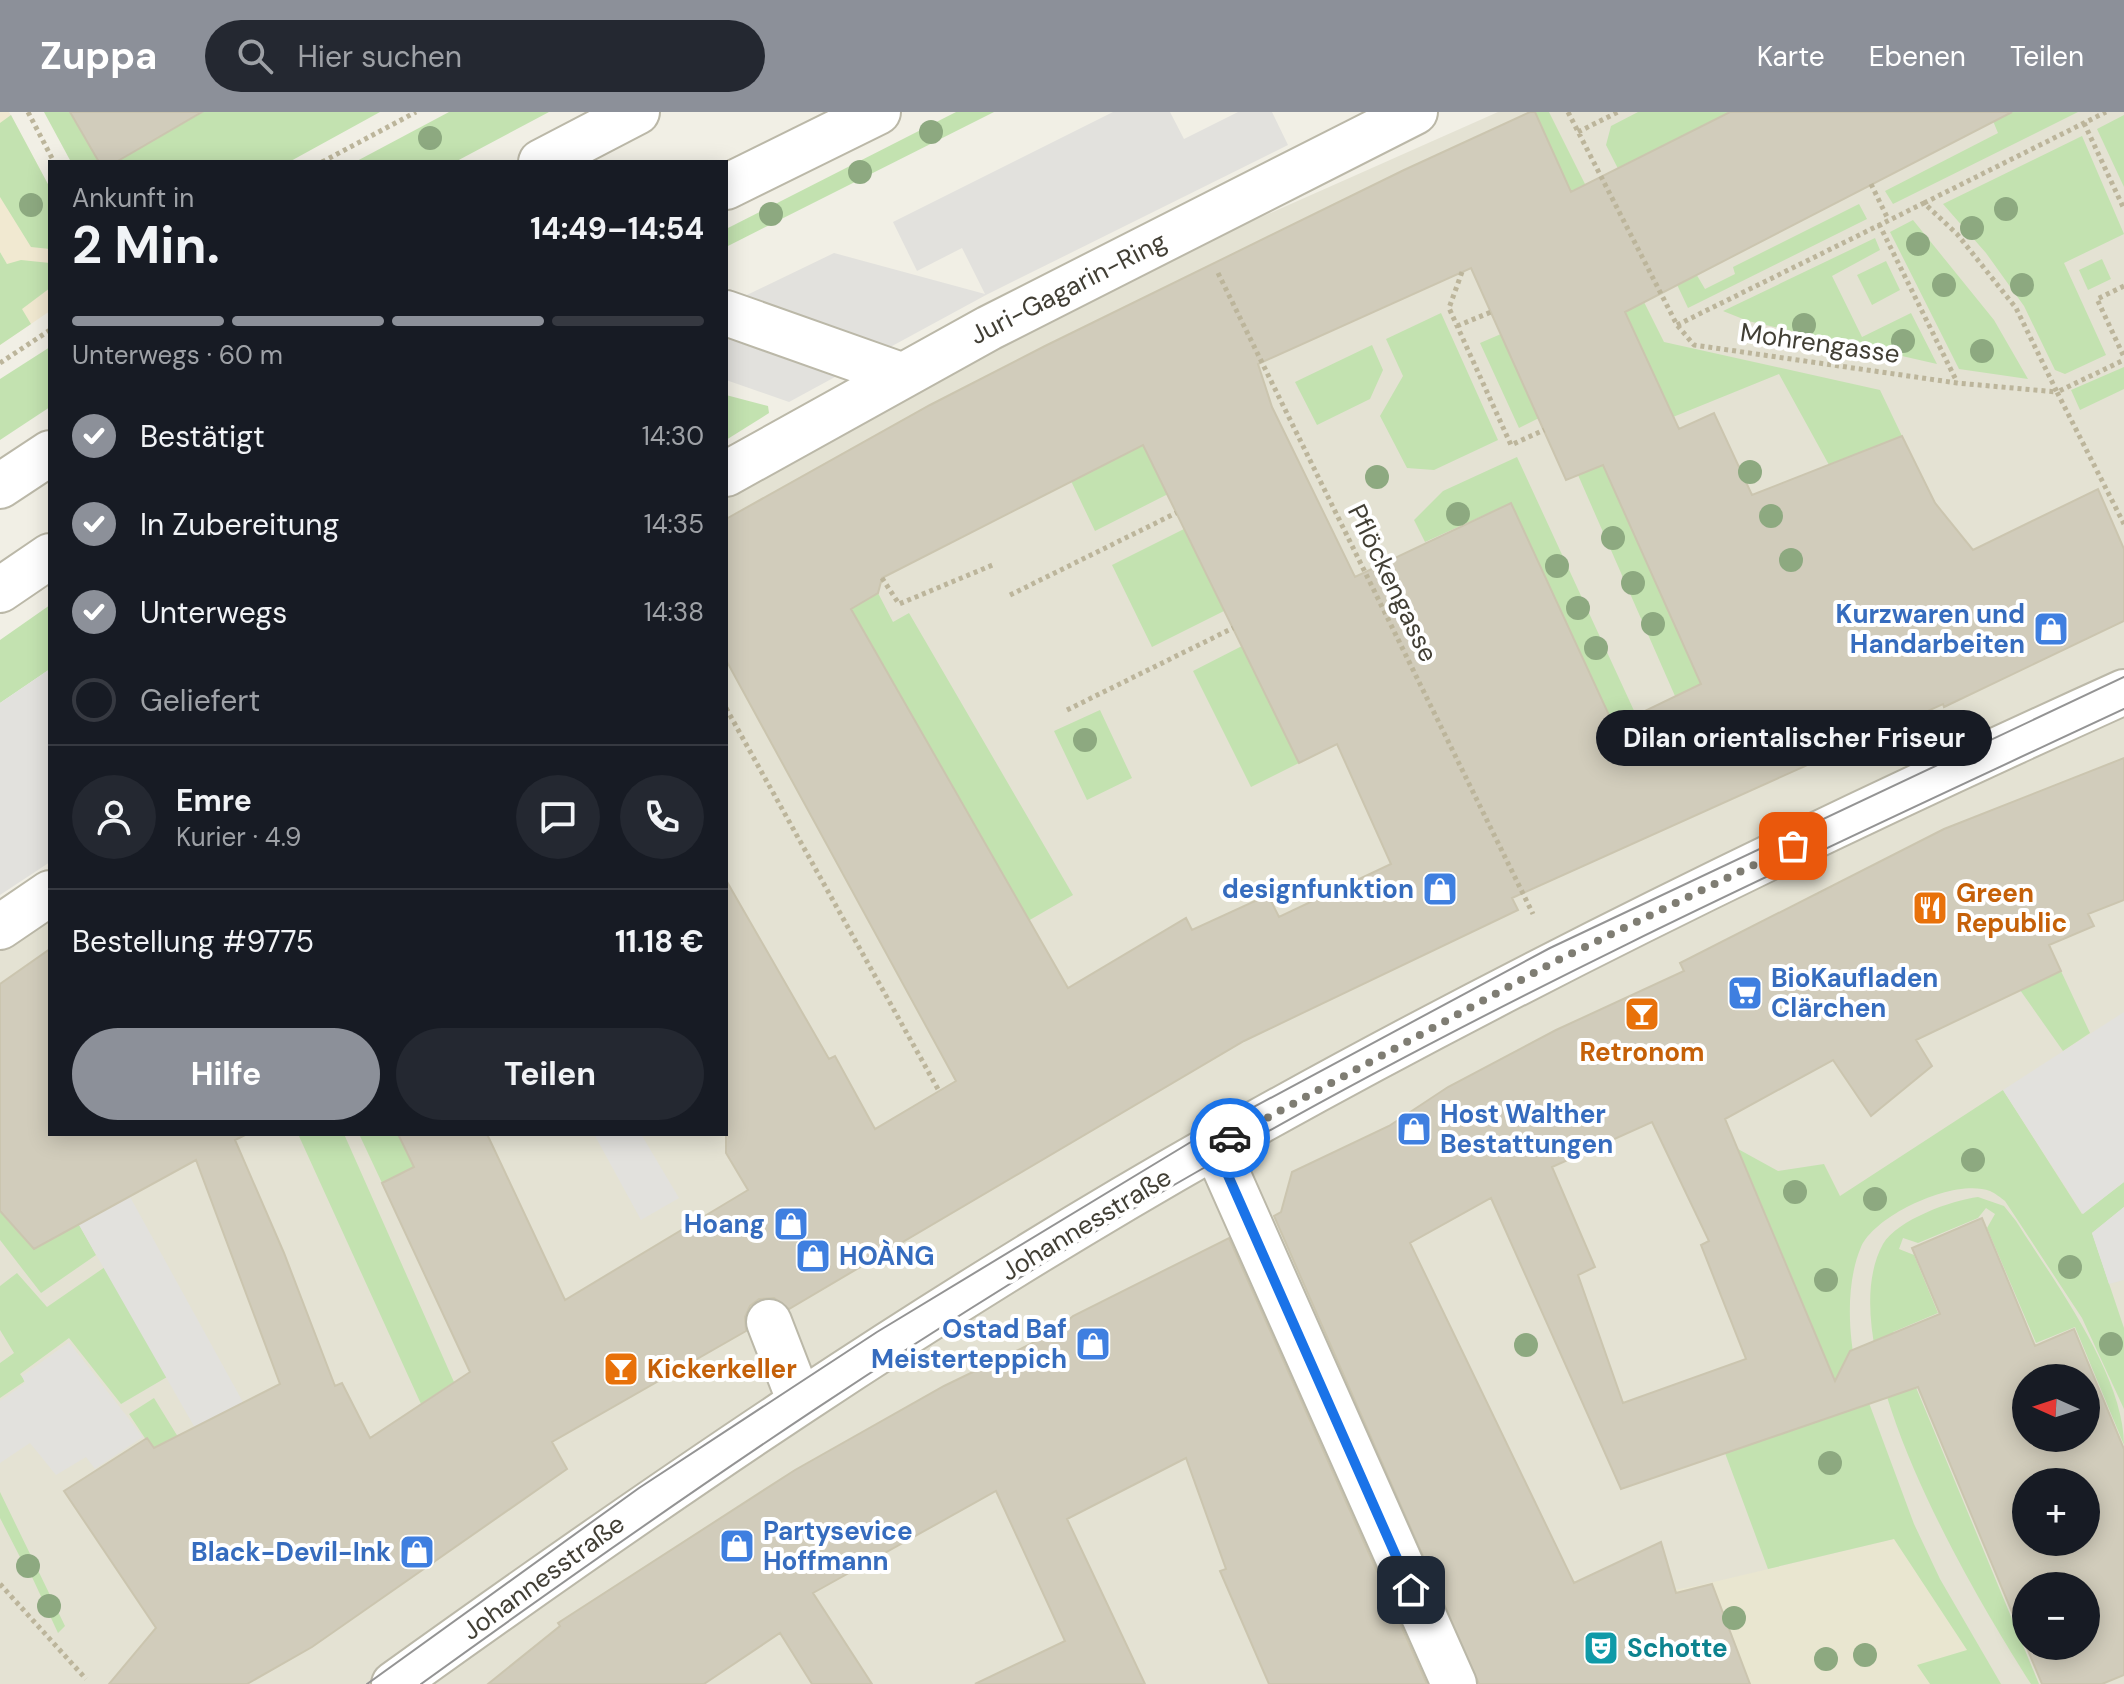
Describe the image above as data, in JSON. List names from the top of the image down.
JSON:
{
  "streets": {
    "street": ["Juri-Gagarin-Ring", "Johannesstraße"],
    "path": ["Mohrengasse", "Pflöckengasse"]
  },
  "crossings": [
    ["Juri-Gagarin-Ring", "Pflöckengasse"],
    ["Pflöckengasse", "Johannesstraße"]
  ],
  "places": {
    "shop": [
      "Kurzwaren und Handarbeiten",
      "designfunktion",
      "Host Walther Bestattungen",
      "Hoang",
      "HOÀNG",
      "Ostad Baf Meisterteppich",
      "Partysevice Hoffmann",
      "Black-Devil-Ink"
    ],
    "other": ["Dilan orientalischer Friseur"],
    "restaurant": ["Green Republic"],
    "supermarket": ["BioKaufladen Clärchen"],
    "bar": ["Retronom", "Kickerkeller"],
    "theatre": ["Schotte"]
  },
  "north": "left",
  "page": {
    "header": "Zuppa",
    "search": "Hier suchen",
    "nav": ["Karte", "Ebenen", "Teilen"],
    "heading": ["2 Min.", "Ankunft in", "14:49–14:54"],
    "panel": [
      "Emre",
      "Kurier · 4.9",
      "Bestellung #9775",
      "11.18 €"
    ],
    "bar": "Unterwegs · 60 m",
    "list": [
      ["Bestätigt", "14:30"],
      ["In Zubereitung", "14:35"],
      ["Unterwegs", "14:38"],
      "Geliefert"
    ],
    "bubble": "Dilan orientalischer Friseur",
    "buttons": ["Hilfe", "Teilen"],
    "map_buttons": ["+", "−"]
  }
}
